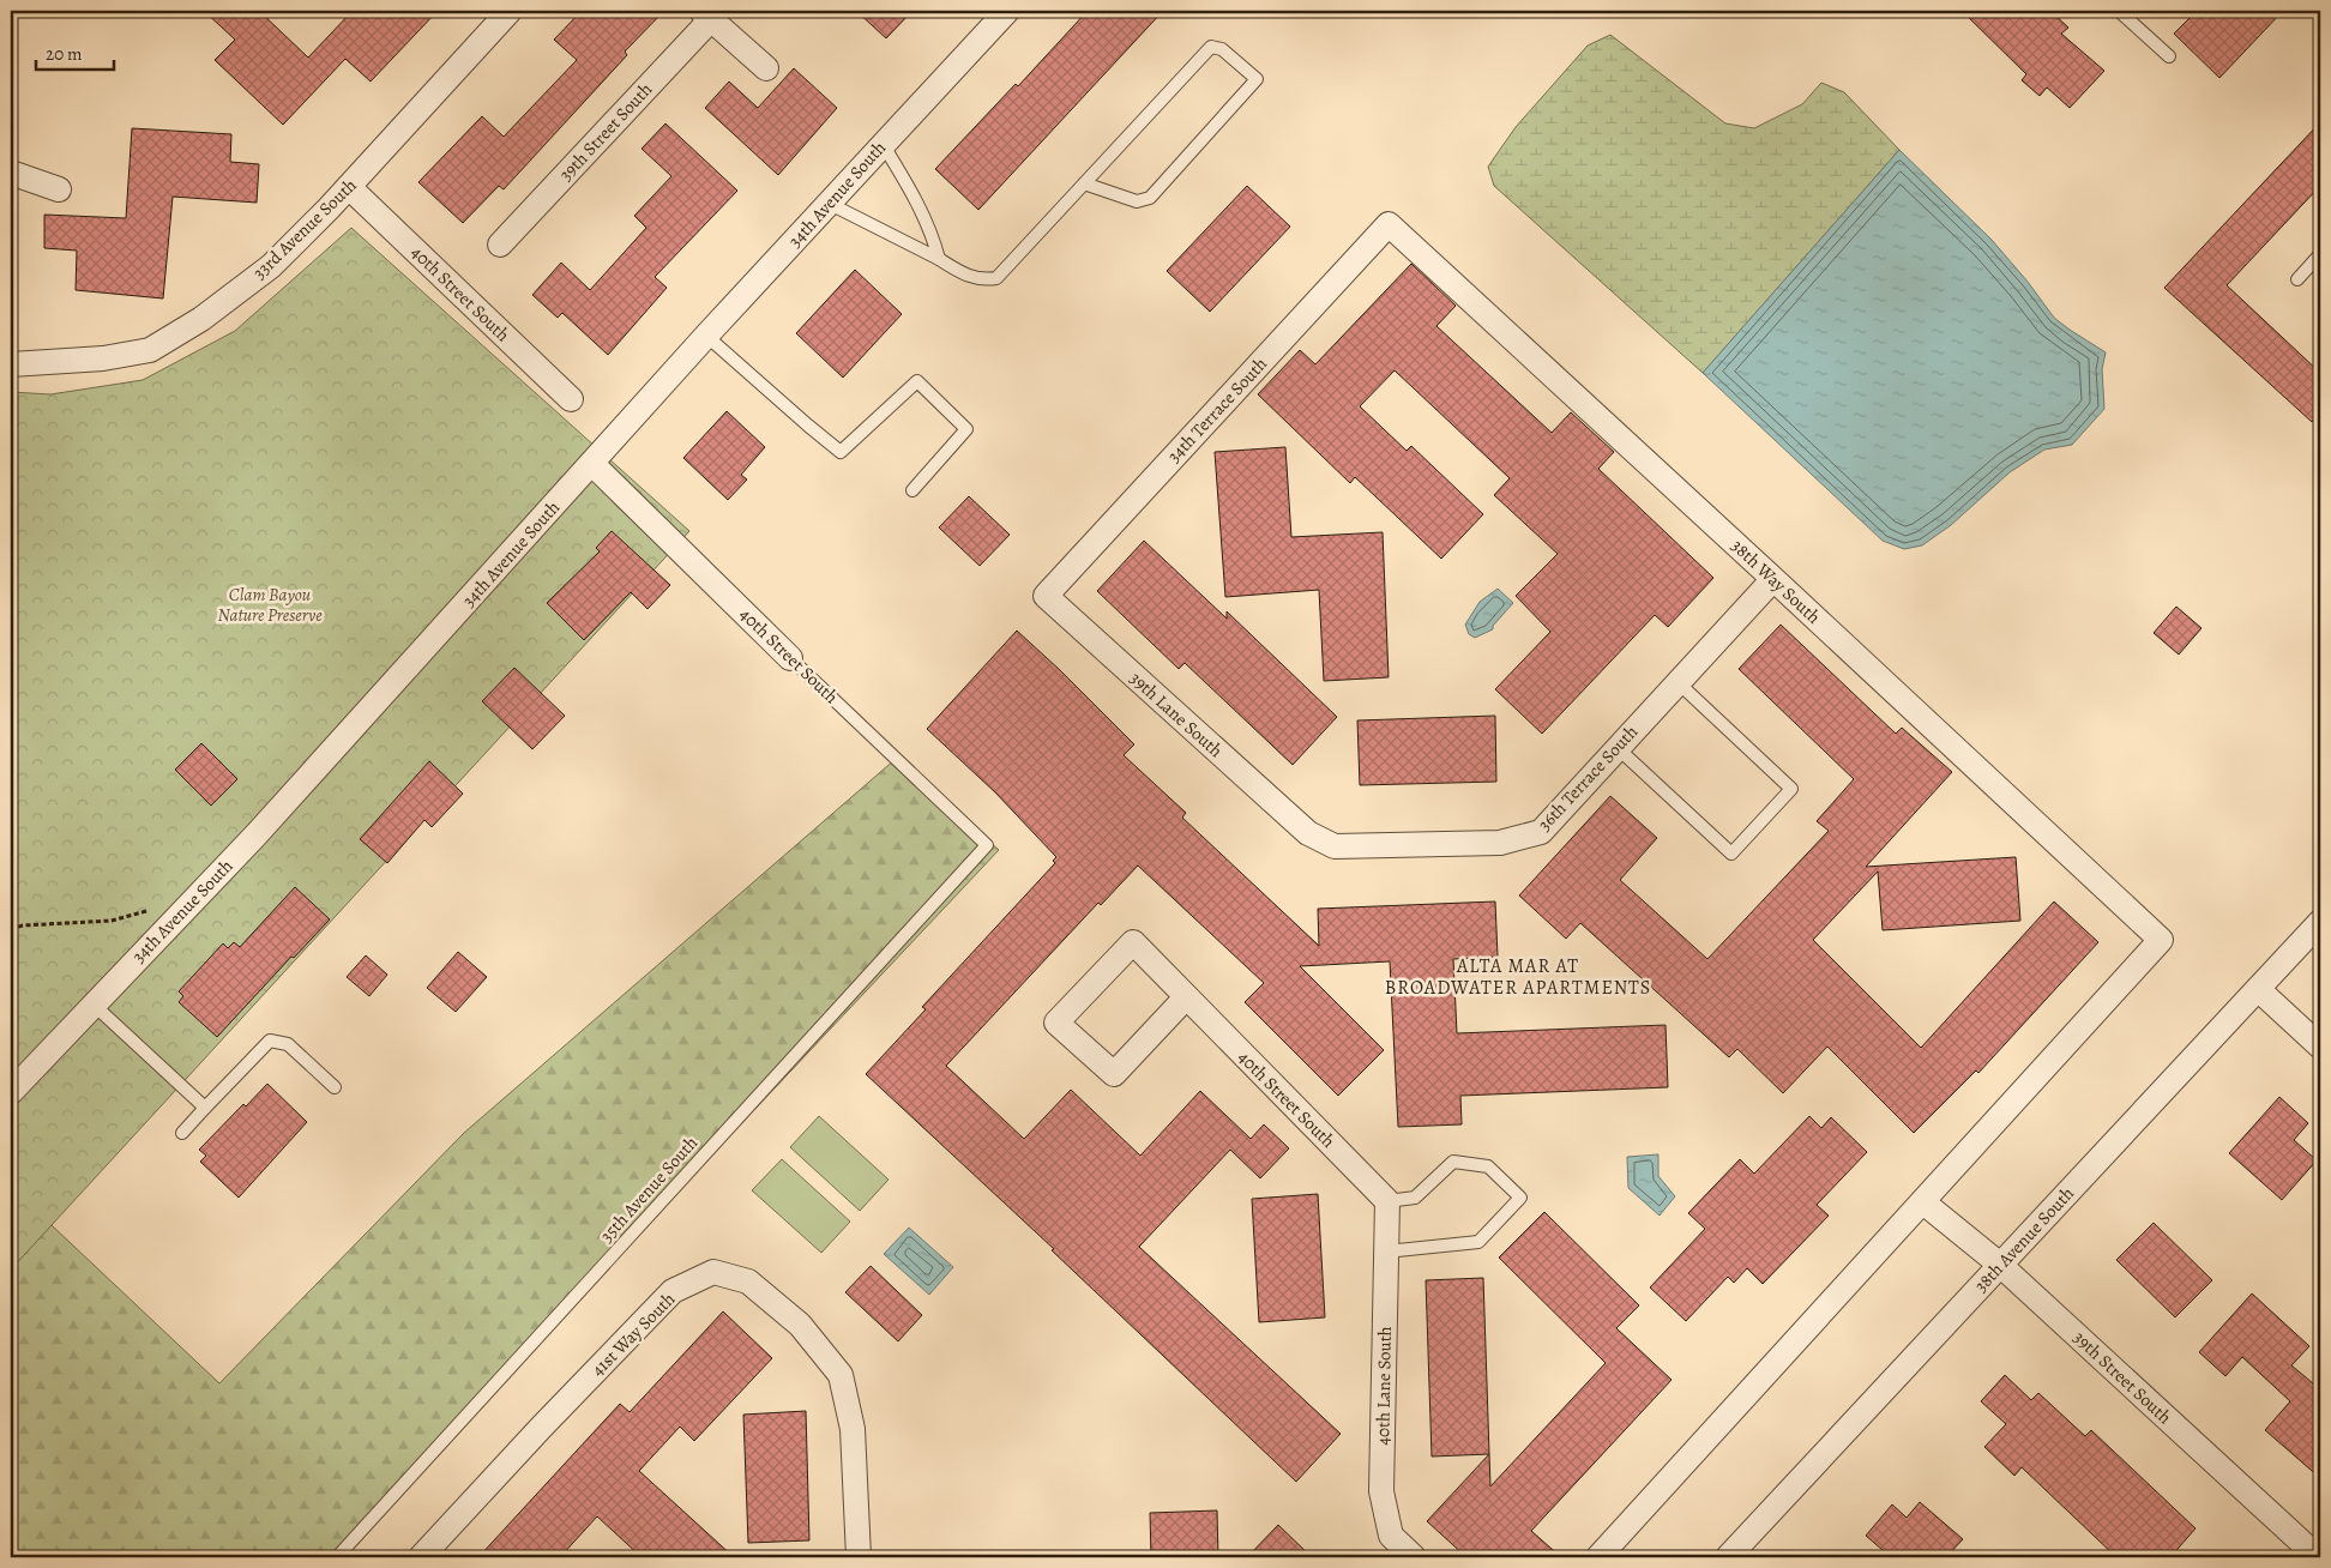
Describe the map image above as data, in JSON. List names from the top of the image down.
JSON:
{
  "streets": {
    "street": [
      "39th Street South",
      "34th Avenue South",
      "33rd Avenue South",
      "40th Street South",
      "34th Terrace South",
      "38th Way South",
      "39th Lane South",
      "36th Terrace South",
      "38th Avenue South",
      "41st Way South",
      "40th Lane South"
    ],
    "lane": ["35th Avenue South"]
  },
  "crossings": [
    ["39th Street South", "38th Way South"],
    ["39th Street South", "38th Avenue South"],
    ["34th Avenue South", "40th Street South"],
    ["33rd Avenue South", "40th Street South"],
    ["40th Street South", "35th Avenue South"],
    ["40th Street South", "40th Lane South"],
    ["34th Terrace South", "38th Way South"],
    ["34th Terrace South", "39th Lane South"],
    ["38th Way South", "36th Terrace South"],
    ["39th Lane South", "36th Terrace South"]
  ],
  "districts": ["ALTA MAR AT BROADWATER APARTMENTS"],
  "parks": ["Clam Bayou Nature Preserve"],
  "scale_bar": "20 m"
}
